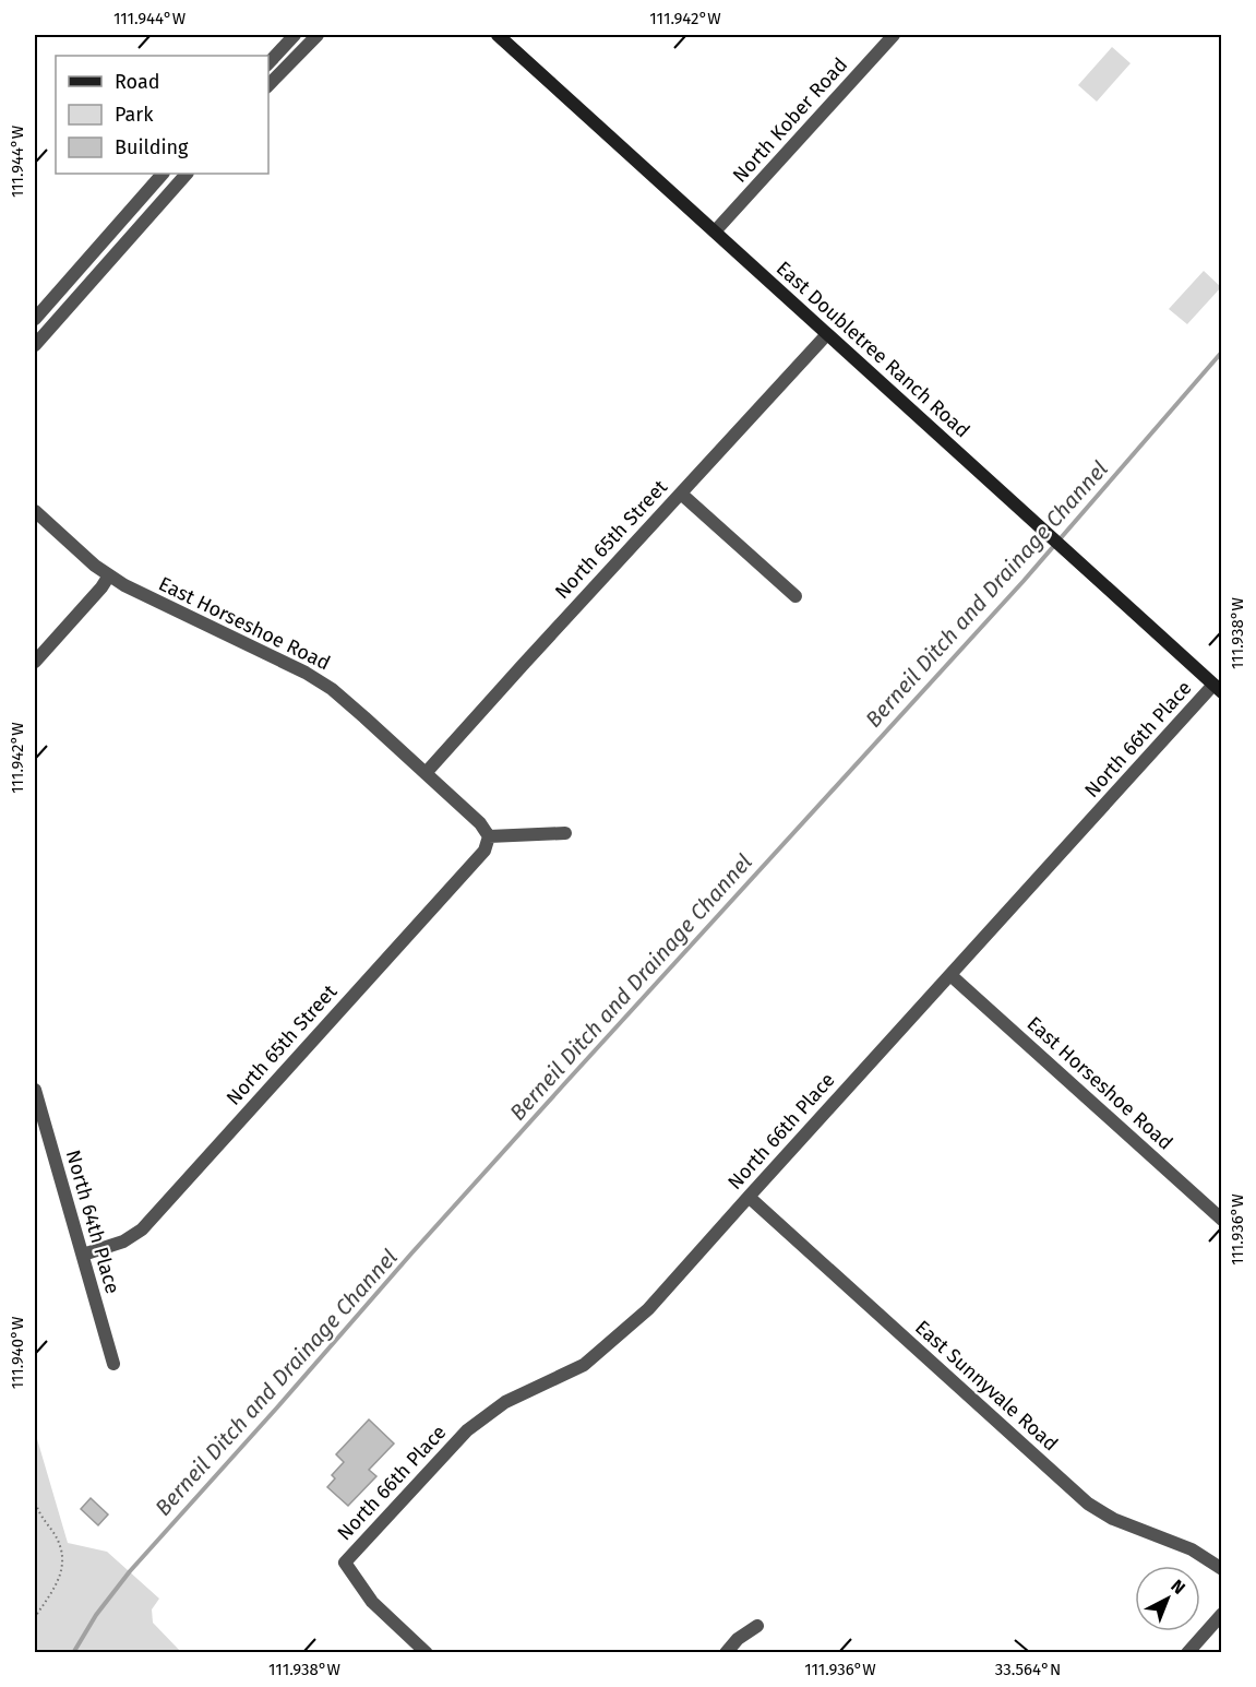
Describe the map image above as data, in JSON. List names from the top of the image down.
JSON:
{
  "streets": {
    "main road": ["East Doubletree Ranch Road"],
    "street": [
      "North Kober Road",
      "North 65th Street",
      "East Horseshoe Road",
      "North 66th Place",
      "North 64th Place",
      "East Sunnyvale Road"
    ]
  },
  "crossings": [
    ["North Kober Road", "East Doubletree Ranch Road"],
    ["East Doubletree Ranch Road", "North 65th Street"],
    ["East Doubletree Ranch Road", "North 66th Place"],
    ["North 65th Street", "East Horseshoe Road"],
    ["North 65th Street", "North 64th Place"],
    ["East Horseshoe Road", "North 66th Place"],
    ["North 66th Place", "East Sunnyvale Road"]
  ],
  "water": ["Berneil Ditch and Drainage Channel"],
  "legend": ["Road", "Park", "Building"],
  "north": "top right",
  "coordinates": [
    "111.944°W",
    "111.942°W",
    "111.938°W",
    "111.936°W",
    "111.940°W",
    "33.564°N"
  ]
}
